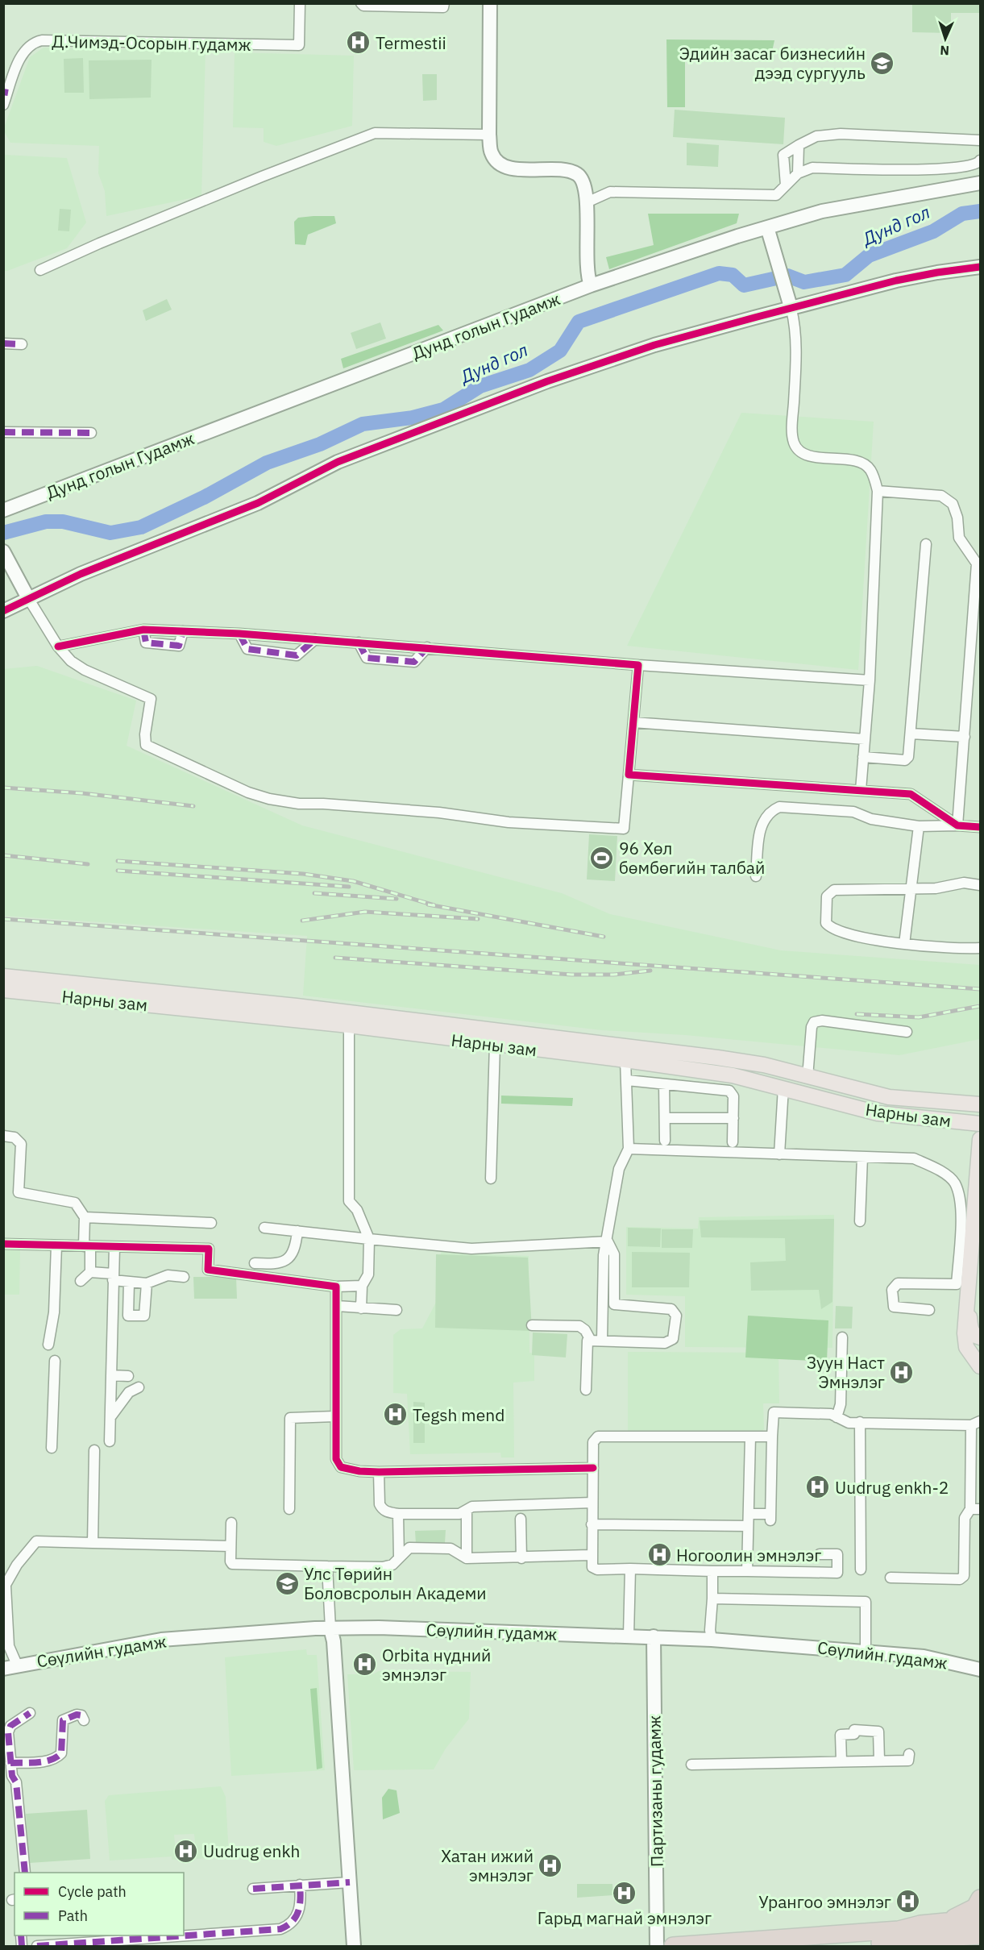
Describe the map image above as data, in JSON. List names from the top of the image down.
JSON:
{
  "streets": {
    "main road": [
      "Дунд голын Гудамж",
      "Нарны зам",
      "Сөүлийн гудамж",
      "Партизаны гудамж"
    ],
    "street": ["Д.Чимэд-Осорын гудамж"]
  },
  "crossings": [
    ["Сөүлийн гудамж", "Партизаны гудамж"]
  ],
  "water": ["Дунд гол"],
  "places": {
    "hospital": [
      "Termestii",
      "Зуун Наст Эмнэлэг",
      "Tegsh mend",
      "Uudrug enkh-2",
      "Ногоолин эмнэлэг",
      "Orbita нүдний эмнэлэг",
      "Uudrug enkh",
      "Хатан ижий эмнэлэг",
      "Гарьд магнай эмнэлэг",
      "Урангоо эмнэлэг"
    ],
    "school or university": ["Эдийн засаг бизнесийн дээд сургууль", "Улс Төрийн Боловсролын Академи"],
    "sports": ["96 Хөл бөмбөгийн талбай"]
  },
  "legend": ["Cycle path", "Path"],
  "north": "bottom"
}
